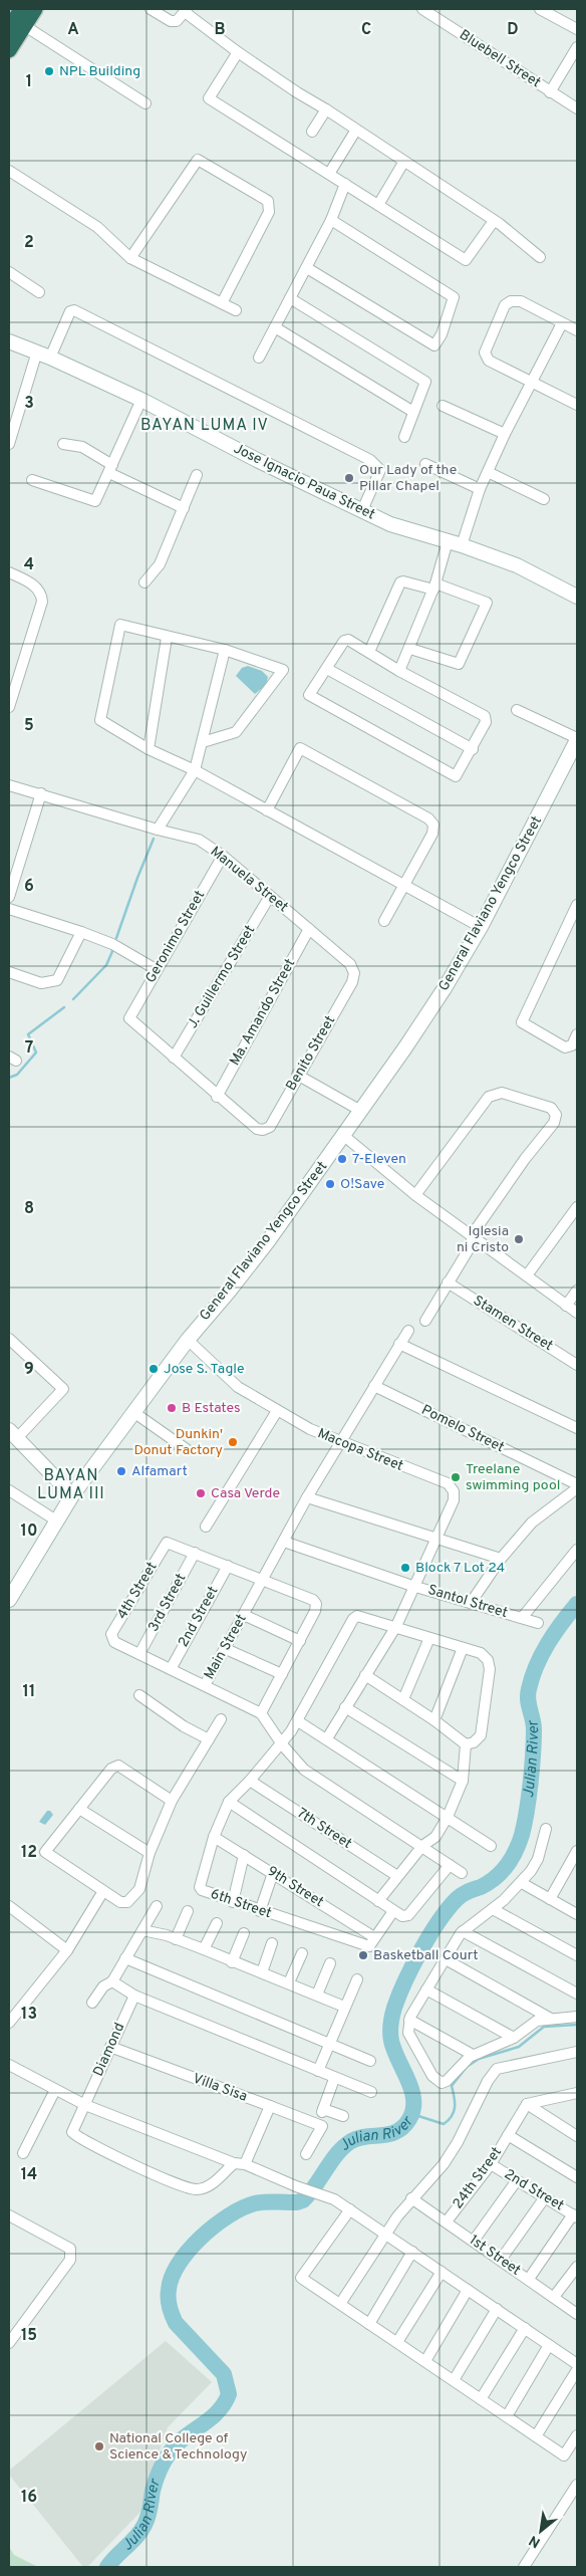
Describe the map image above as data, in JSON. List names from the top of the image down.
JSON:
{
  "streets": {
    "main road": ["Jose Ignacio Paua Street", "General Flaviano Yengco Street"],
    "street": [
      "Bluebell Street",
      "Manuela Street",
      "Geronimo Street",
      "J. Guillermo Street",
      "Ma. Amando Street",
      "Benito Street",
      "Stamen Street",
      "Pomelo Street",
      "Macopa Street",
      "4th Street",
      "Santol Street",
      "3rd Street",
      "2nd Street",
      "Main Street",
      "7th Street",
      "9th Street",
      "6th Street",
      "Diamond",
      "Villa Sisa",
      "24th Street",
      "1st Street"
    ]
  },
  "crossings": [
    ["Manuela Street", "Geronimo Street"],
    ["Manuela Street", "J. Guillermo Street"],
    ["Manuela Street", "Ma. Amando Street"],
    ["Manuela Street", "Benito Street"],
    ["General Flaviano Yengco Street", "Macopa Street"],
    ["Geronimo Street", "J. Guillermo Street"],
    ["Ma. Amando Street", "Benito Street"],
    ["Pomelo Street", "Main Street"],
    ["Macopa Street", "Santol Street"],
    ["Macopa Street", "Main Street"],
    ["Macopa Street", "6th Street"],
    ["4th Street", "3rd Street"],
    ["4th Street", "2nd Street"],
    ["4th Street", "Main Street"],
    ["Santol Street", "Main Street"],
    ["2nd Street", "24th Street"],
    ["Main Street", "6th Street"],
    ["7th Street", "6th Street"],
    ["9th Street", "6th Street"],
    ["Diamond", "Villa Sisa"],
    ["24th Street", "1st Street"]
  ],
  "districts": ["BAYAN LUMA IV", "BAYAN LUMA III"],
  "water": ["Julian River"],
  "places": [
    "NPL Building",
    "Our Lady of the Pillar Chapel",
    "7-Eleven",
    "O!Save",
    "Iglesia ni Cristo",
    "Jose S. Tagle",
    "B Estates",
    "Dunkin' Donut Factory",
    "Alfamart",
    "Treelane swimming pool",
    "Casa Verde",
    "Block 7 Lot 24",
    "Basketball Court",
    "National College of Science & Technology"
  ],
  "north": "bottom left",
  "grid": {
    "columns": [
      "A",
      "B",
      "C",
      "D"
    ],
    "rows": [
      "1",
      "2",
      "3",
      "4",
      "5",
      "6",
      "7",
      "8",
      "9",
      "10",
      "11",
      "12",
      "13",
      "14",
      "15",
      "16"
    ]
  }
}
